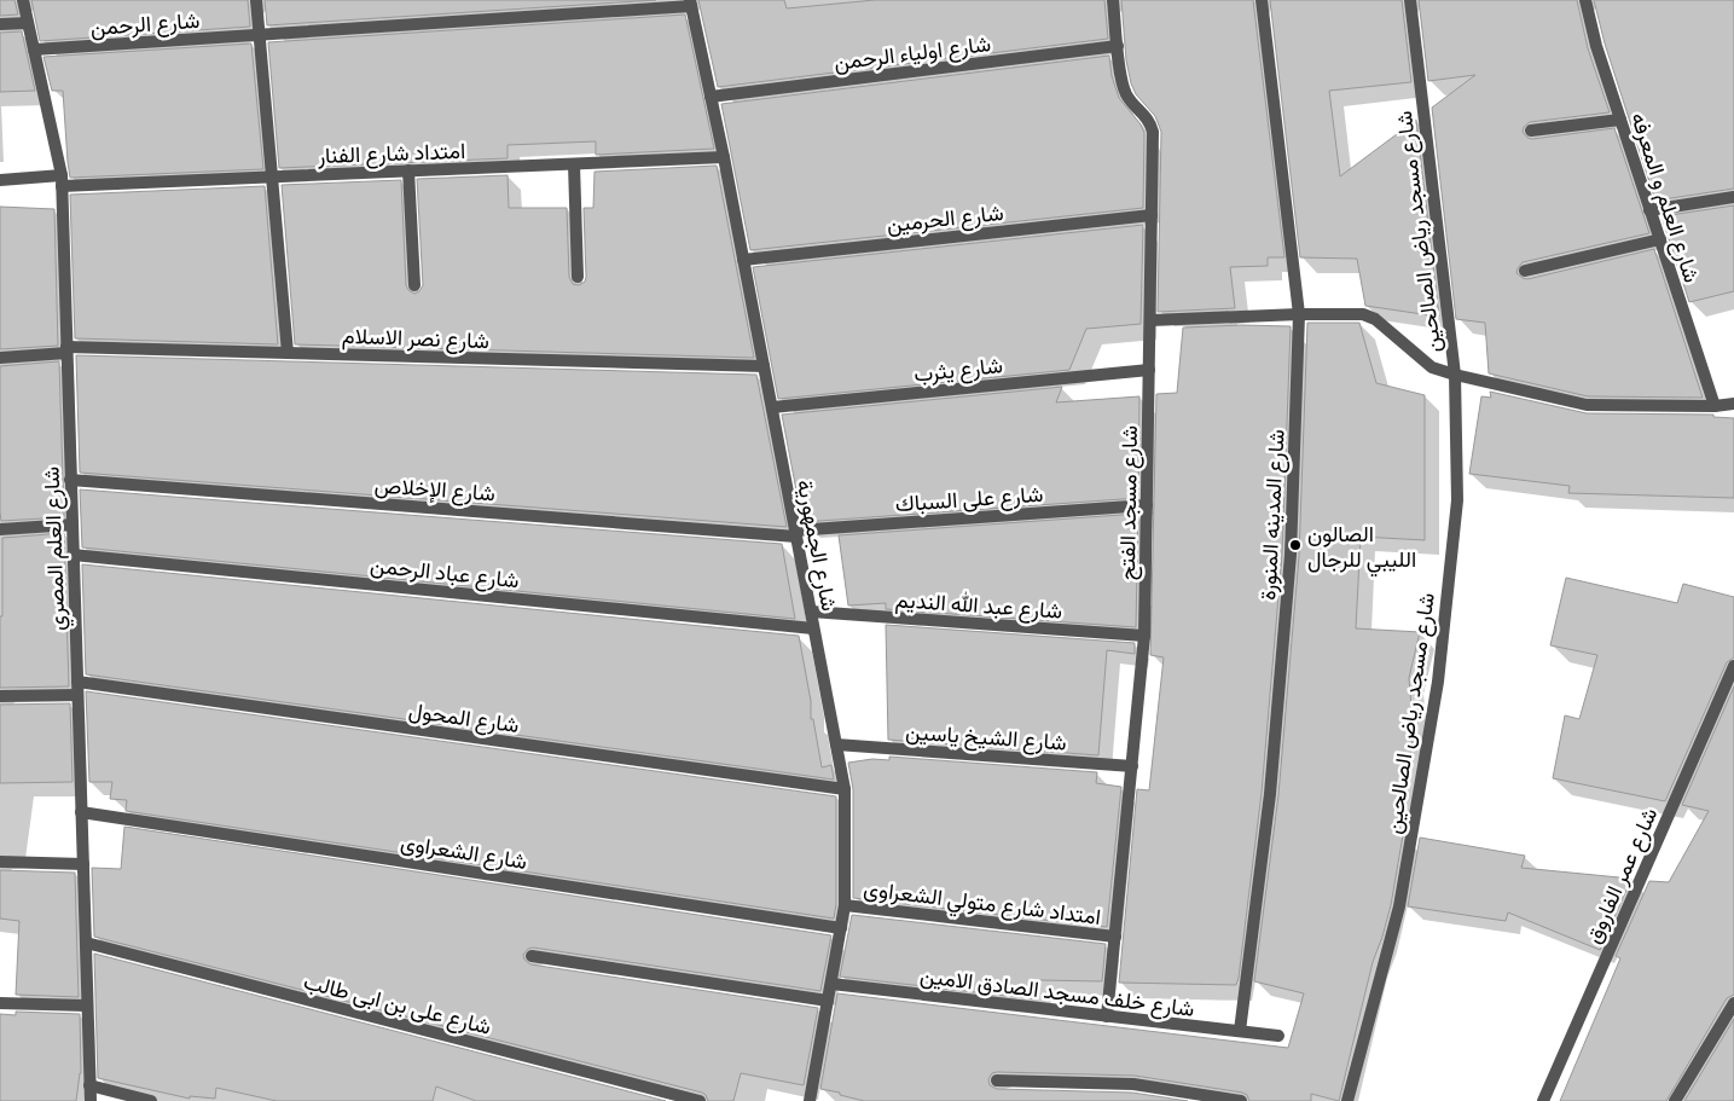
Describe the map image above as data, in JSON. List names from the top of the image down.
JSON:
{
  "streets": {
    "street": [
      "شارع الرحمن",
      "شارع اولياء الرحمن",
      "امتداد شارع الفنار",
      "شارع العلم و المعرفه",
      "شارع الحرمين",
      "شارع مسجد رياض الصالحين",
      "شارع نصر الاسلام",
      "شارع يثرب",
      "شارع الإخلاص",
      "شارع على السباك",
      "شارع مسجد الفتح",
      "شارع المدينه المنورة",
      "شارع الجمهورية",
      "شارع العلم المصري",
      "شارع عباد الرحمن",
      "شارع عبد الله النديم",
      "شارع المحول",
      "شارع الشيخ ياسين",
      "شارع الشعراوى",
      "شارع عمر الفاروق",
      "امتداد شارع متولي الشعراوى",
      "شارع خلف مسجد الصادق الامين",
      "شارع على بن ابى طالب"
    ]
  },
  "crossings": [
    ["شارع الرحمن", "شارع الجمهورية"],
    ["شارع الرحمن", "شارع العلم المصري"],
    ["شارع اولياء الرحمن", "شارع مسجد الفتح"],
    ["شارع اولياء الرحمن", "شارع الجمهورية"],
    ["امتداد شارع الفنار", "شارع الجمهورية"],
    ["امتداد شارع الفنار", "شارع العلم المصري"],
    ["شارع الحرمين", "شارع مسجد الفتح"],
    ["شارع الحرمين", "شارع الجمهورية"],
    ["شارع نصر الاسلام", "شارع الجمهورية"],
    ["شارع نصر الاسلام", "شارع العلم المصري"],
    ["شارع يثرب", "شارع مسجد الفتح"],
    ["شارع يثرب", "شارع الجمهورية"],
    ["شارع الإخلاص", "شارع على السباك"],
    ["شارع الإخلاص", "شارع الجمهورية"],
    ["شارع الإخلاص", "شارع العلم المصري"],
    ["شارع على السباك", "شارع مسجد الفتح"],
    ["شارع على السباك", "شارع الجمهورية"],
    ["شارع مسجد الفتح", "شارع عبد الله النديم"],
    ["شارع مسجد الفتح", "شارع الشيخ ياسين"],
    ["شارع مسجد الفتح", "امتداد شارع متولي الشعراوى"],
    ["شارع مسجد الفتح", "شارع خلف مسجد الصادق الامين"],
    ["شارع المدينه المنورة", "شارع خلف مسجد الصادق الامين"],
    ["شارع الجمهورية", "شارع عباد الرحمن"],
    ["شارع الجمهورية", "شارع عبد الله النديم"],
    ["شارع الجمهورية", "شارع المحول"],
    ["شارع الجمهورية", "شارع الشيخ ياسين"],
    ["شارع الجمهورية", "شارع الشعراوى"],
    ["شارع الجمهورية", "امتداد شارع متولي الشعراوى"],
    ["شارع الجمهورية", "شارع خلف مسجد الصادق الامين"],
    ["شارع العلم المصري", "شارع عباد الرحمن"],
    ["شارع العلم المصري", "شارع المحول"],
    ["شارع العلم المصري", "شارع الشعراوى"],
    ["شارع العلم المصري", "شارع على بن ابى طالب"]
  ],
  "places": ["الصالون الليبي للرجال"]
}
